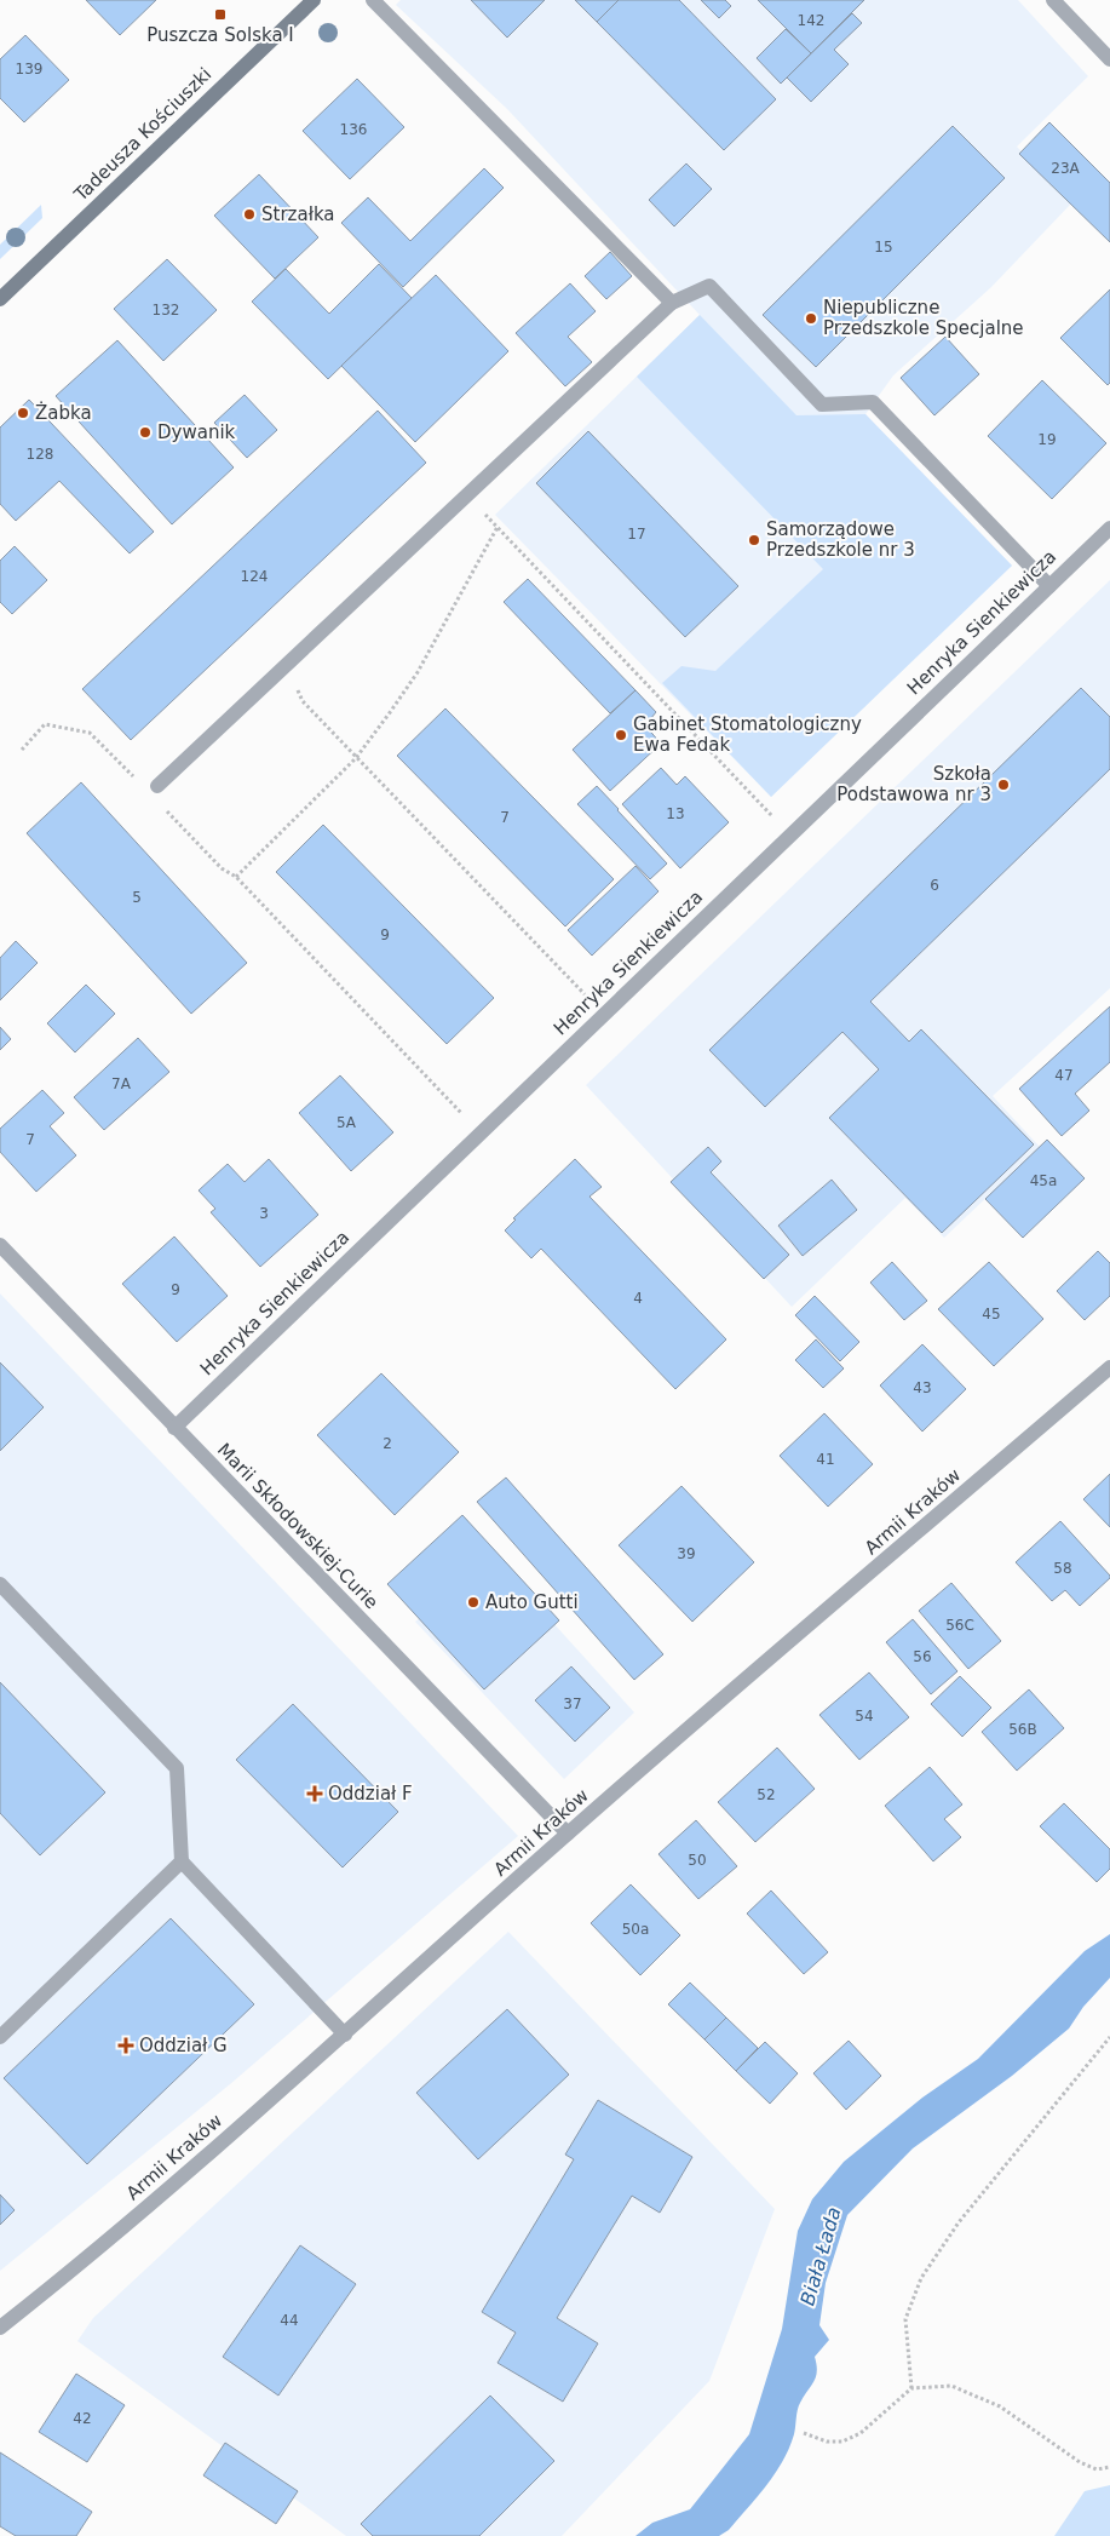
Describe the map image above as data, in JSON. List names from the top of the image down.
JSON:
{
  "streets": {
    "street": [
      "Tadeusza Kościuszki",
      "Henryka Sienkiewicza",
      "Armii Kraków",
      "Marii Skłodowskiej-Curie"
    ]
  },
  "crossings": [
    ["Henryka Sienkiewicza", "Marii Skłodowskiej-Curie"],
    ["Armii Kraków", "Marii Skłodowskiej-Curie"]
  ],
  "water": ["Biała Łada"],
  "places": {
    "transit": ["Puszcza Solska I"],
    "other": [
      "Strzałka",
      "Niepubliczne Przedszkole Specjalne",
      "Żabka",
      "Dywanik",
      "Samorządowe Przedszkole nr 3",
      "Gabinet Stomatologiczny Ewa Fedak",
      "Szkoła Podstawowa nr 3",
      "Auto Gutti"
    ],
    "health": ["Oddział F", "Oddział G"]
  },
  "house_numbers": [
    "142",
    "139",
    "136",
    "23A",
    "15",
    "132",
    "19",
    "128",
    "17",
    "124",
    "13",
    "7",
    "6",
    "5",
    "9",
    "47",
    "7A",
    "5A",
    "7",
    "45a",
    "3",
    "9",
    "4",
    "45",
    "43",
    "2",
    "41",
    "39",
    "58",
    "56C",
    "56",
    "37",
    "54",
    "56B",
    "52",
    "50",
    "50a",
    "44",
    "42"
  ]
}
